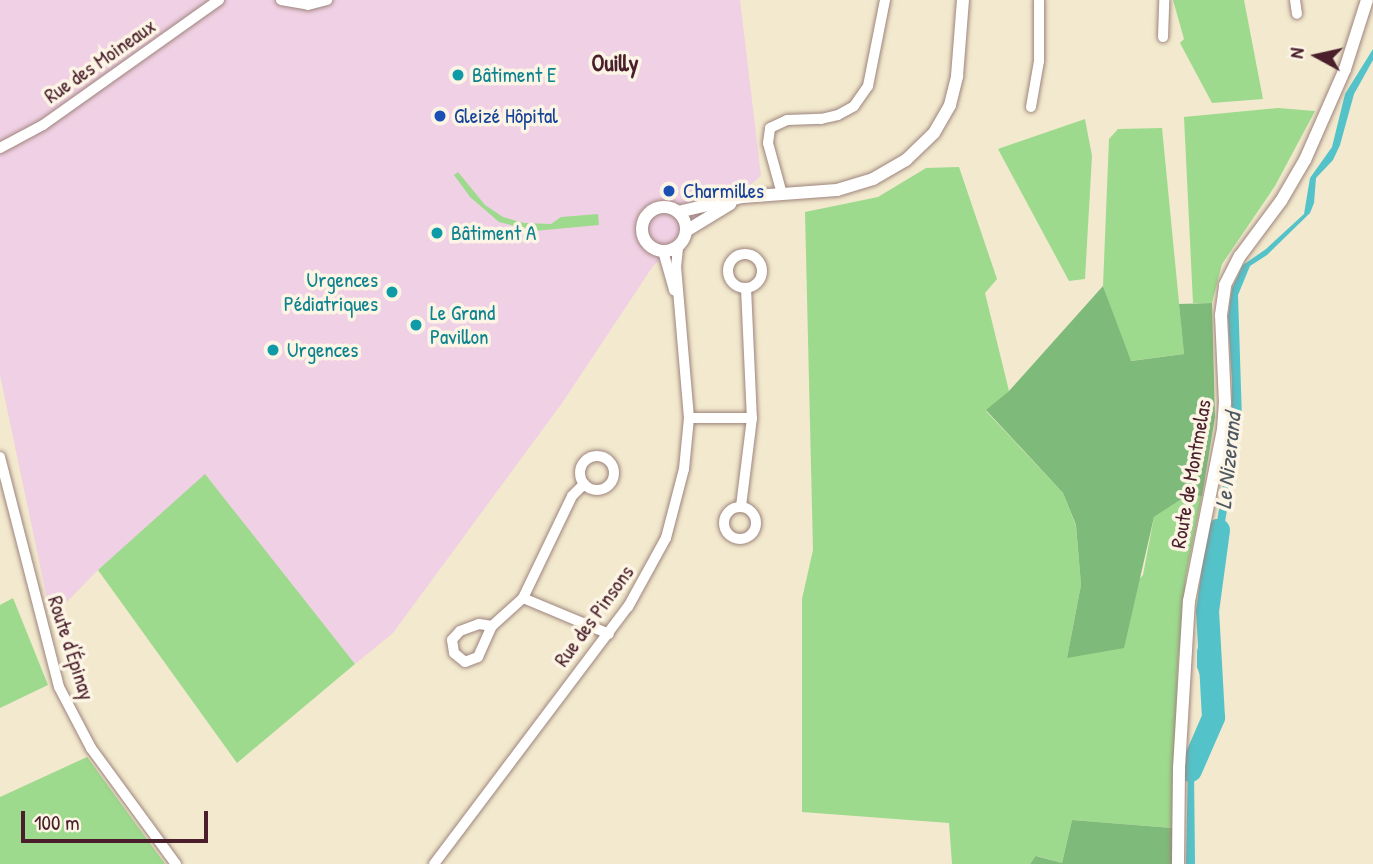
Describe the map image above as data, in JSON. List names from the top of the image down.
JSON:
{
  "streets": {
    "street": [
      "Rue des Moineaux",
      "Route de Montmelas",
      "Rue des Pinsons",
      "Route d'Épinay"
    ]
  },
  "districts": ["Ouilly"],
  "water": ["Le Nizerand"],
  "places": [
    "Bâtiment E",
    "Gleizé Hôpital",
    "Charmilles",
    "Bâtiment A",
    "Urgences Pédiatriques",
    "Le Grand Pavillon",
    "Urgences"
  ],
  "scale_bar": "100 m",
  "north": "left"
}
